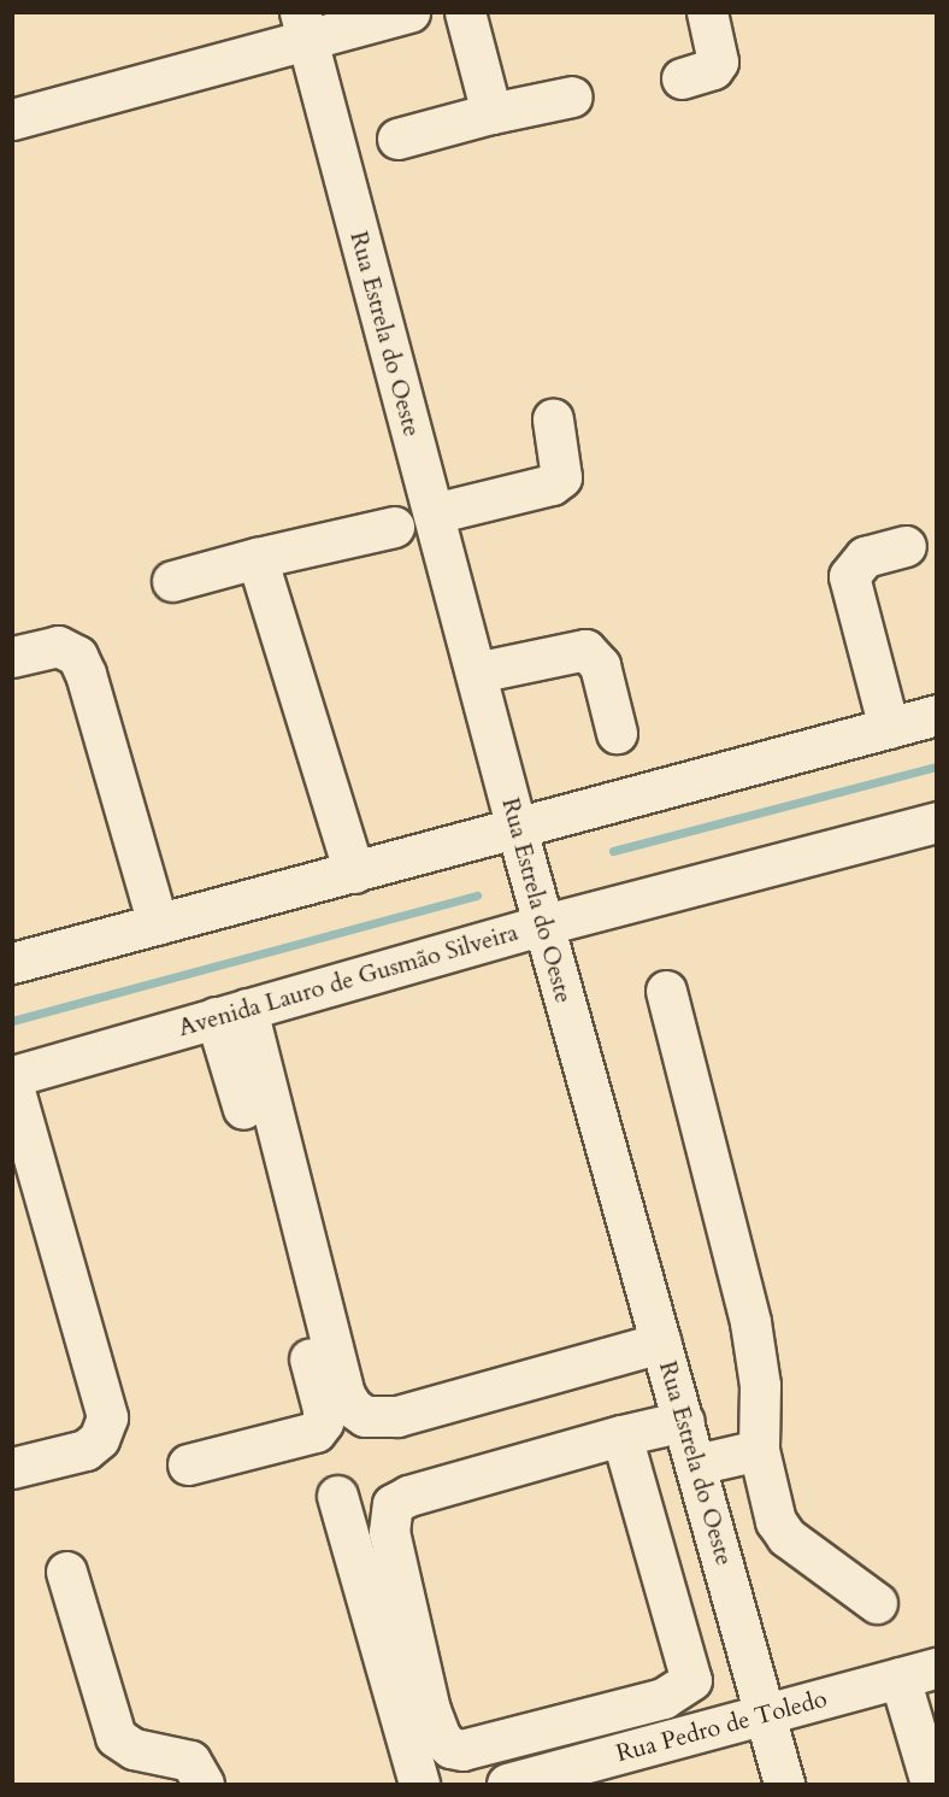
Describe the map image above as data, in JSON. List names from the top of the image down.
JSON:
{
  "streets": {
    "street": ["Rua Estrela do Oeste", "Avenida Lauro de Gusmão Silveira", "Rua Pedro de Toledo"]
  },
  "crossings": [
    ["Rua Estrela do Oeste", "Avenida Lauro de Gusmão Silveira"],
    ["Rua Estrela do Oeste", "Rua Pedro de Toledo"]
  ]
}
